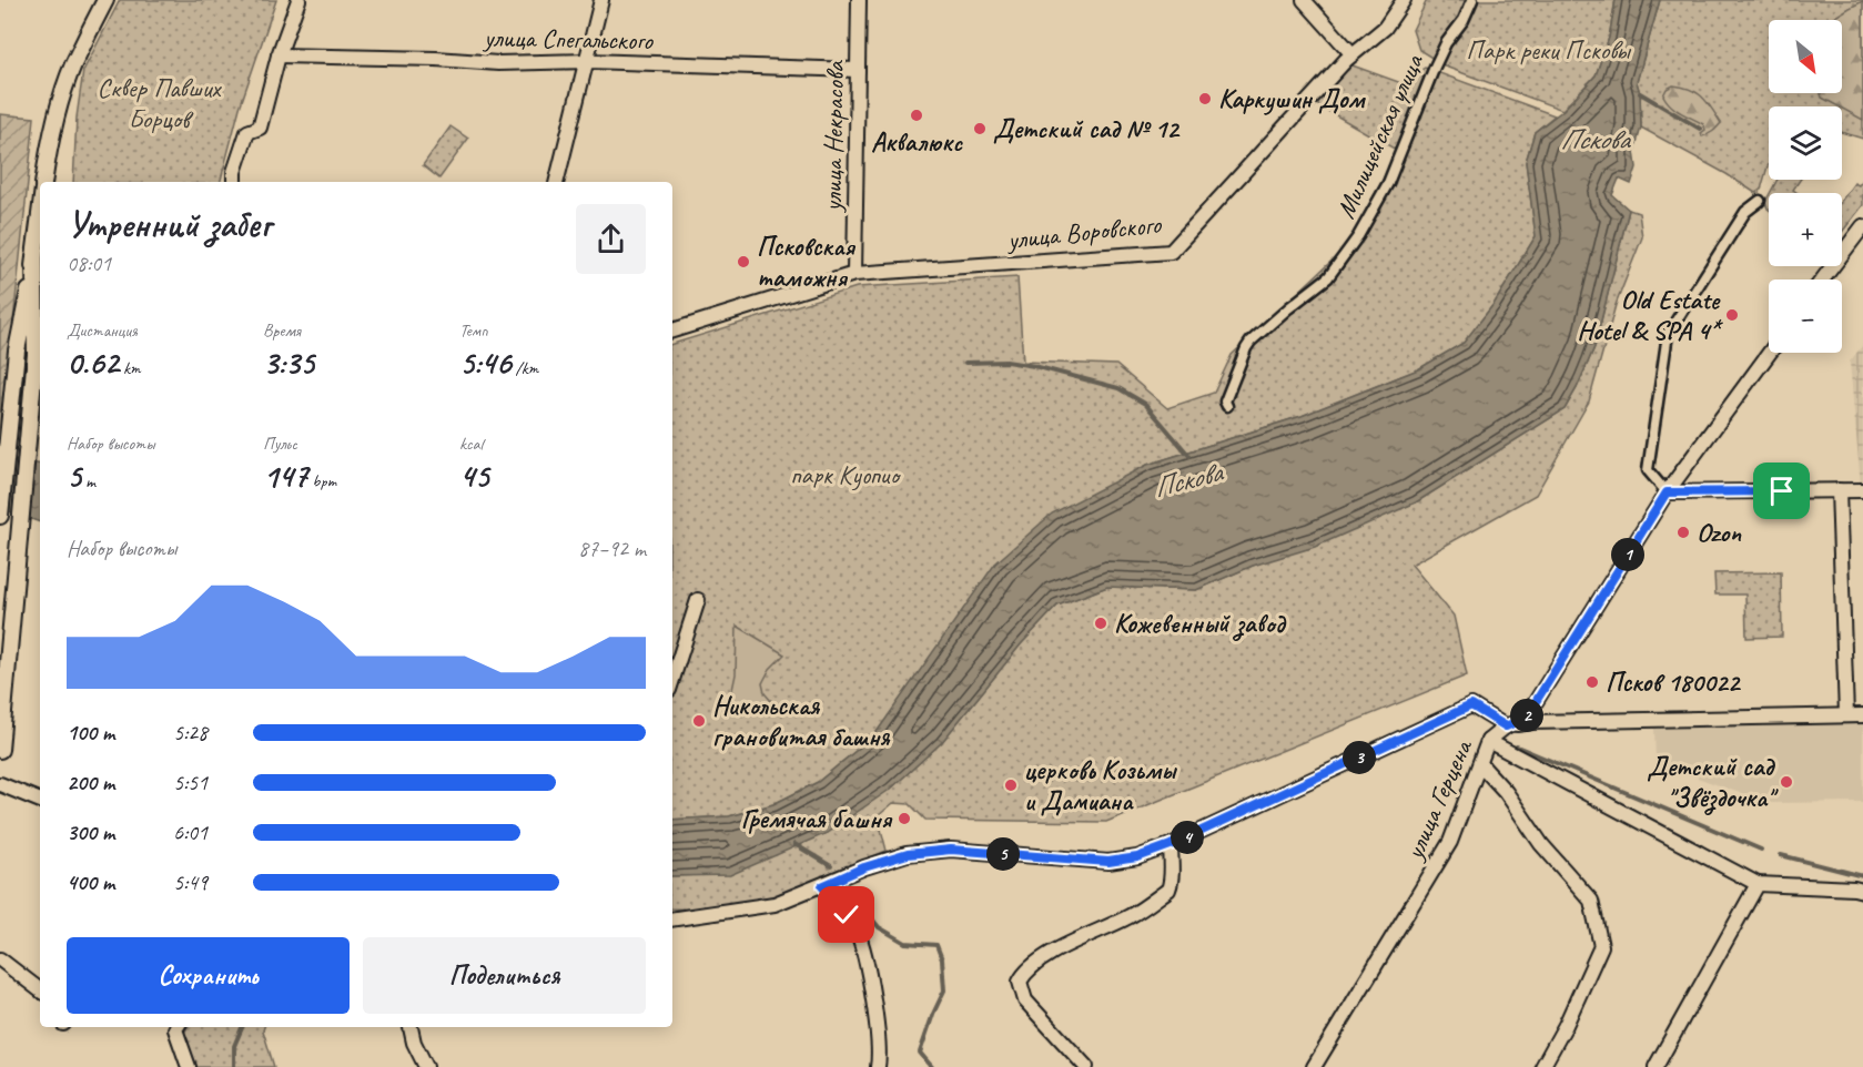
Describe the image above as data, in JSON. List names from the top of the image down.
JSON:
{
  "streets": {
    "street": [
      "улица Спегальского",
      "улица Некрасова",
      "Милицейская улица",
      "улица Воровского",
      "улица Герцена"
    ]
  },
  "crossings": [
    ["улица Спегальского", "улица Некрасова"],
    ["улица Некрасова", "улица Воровского"]
  ],
  "water": ["Пскова"],
  "parks": ["Парк реки Псковы", "Сквер Павших Борцов", "парк Куопио"],
  "places": [
    "Каркушин Дом",
    "Аквалюкс",
    "Детский сад № 12",
    "Псковская таможня",
    "Old Estate Hotel & SPA 4*",
    "Ozon",
    "Кожевенный завод",
    "Псков 180022",
    "Никольская грановитая башня",
    "Детский сад \"Звёздочка\"",
    "церковь Козьмы и Дамиана",
    "Гремячая башня"
  ],
  "north": "bottom right",
  "page": {
    "map_buttons": ["+", "−"],
    "heading": ["Утренний забег", "08:01"],
    "stats": [
      ["Дистанция", "0.62 km"],
      ["Время", "3:35"],
      ["Темп", "5:46 /km"],
      ["Набор высоты", "5 m"],
      ["Пульс", "147 bpm"],
      ["kcal", "45"]
    ],
    "chart": ["Набор высоты", "87–92 m"],
    "pins": [
      "1",
      "2",
      "3",
      "4",
      "5"
    ],
    "list": [
      {
        "name": "100 m",
        "note": "5:28"
      },
      {
        "name": "200 m",
        "note": "5:51"
      },
      {
        "name": "300 m",
        "note": "6:01"
      },
      {
        "name": "400 m",
        "note": "5:49"
      }
    ],
    "buttons": ["Сохранить", "Поделиться"]
  }
}
